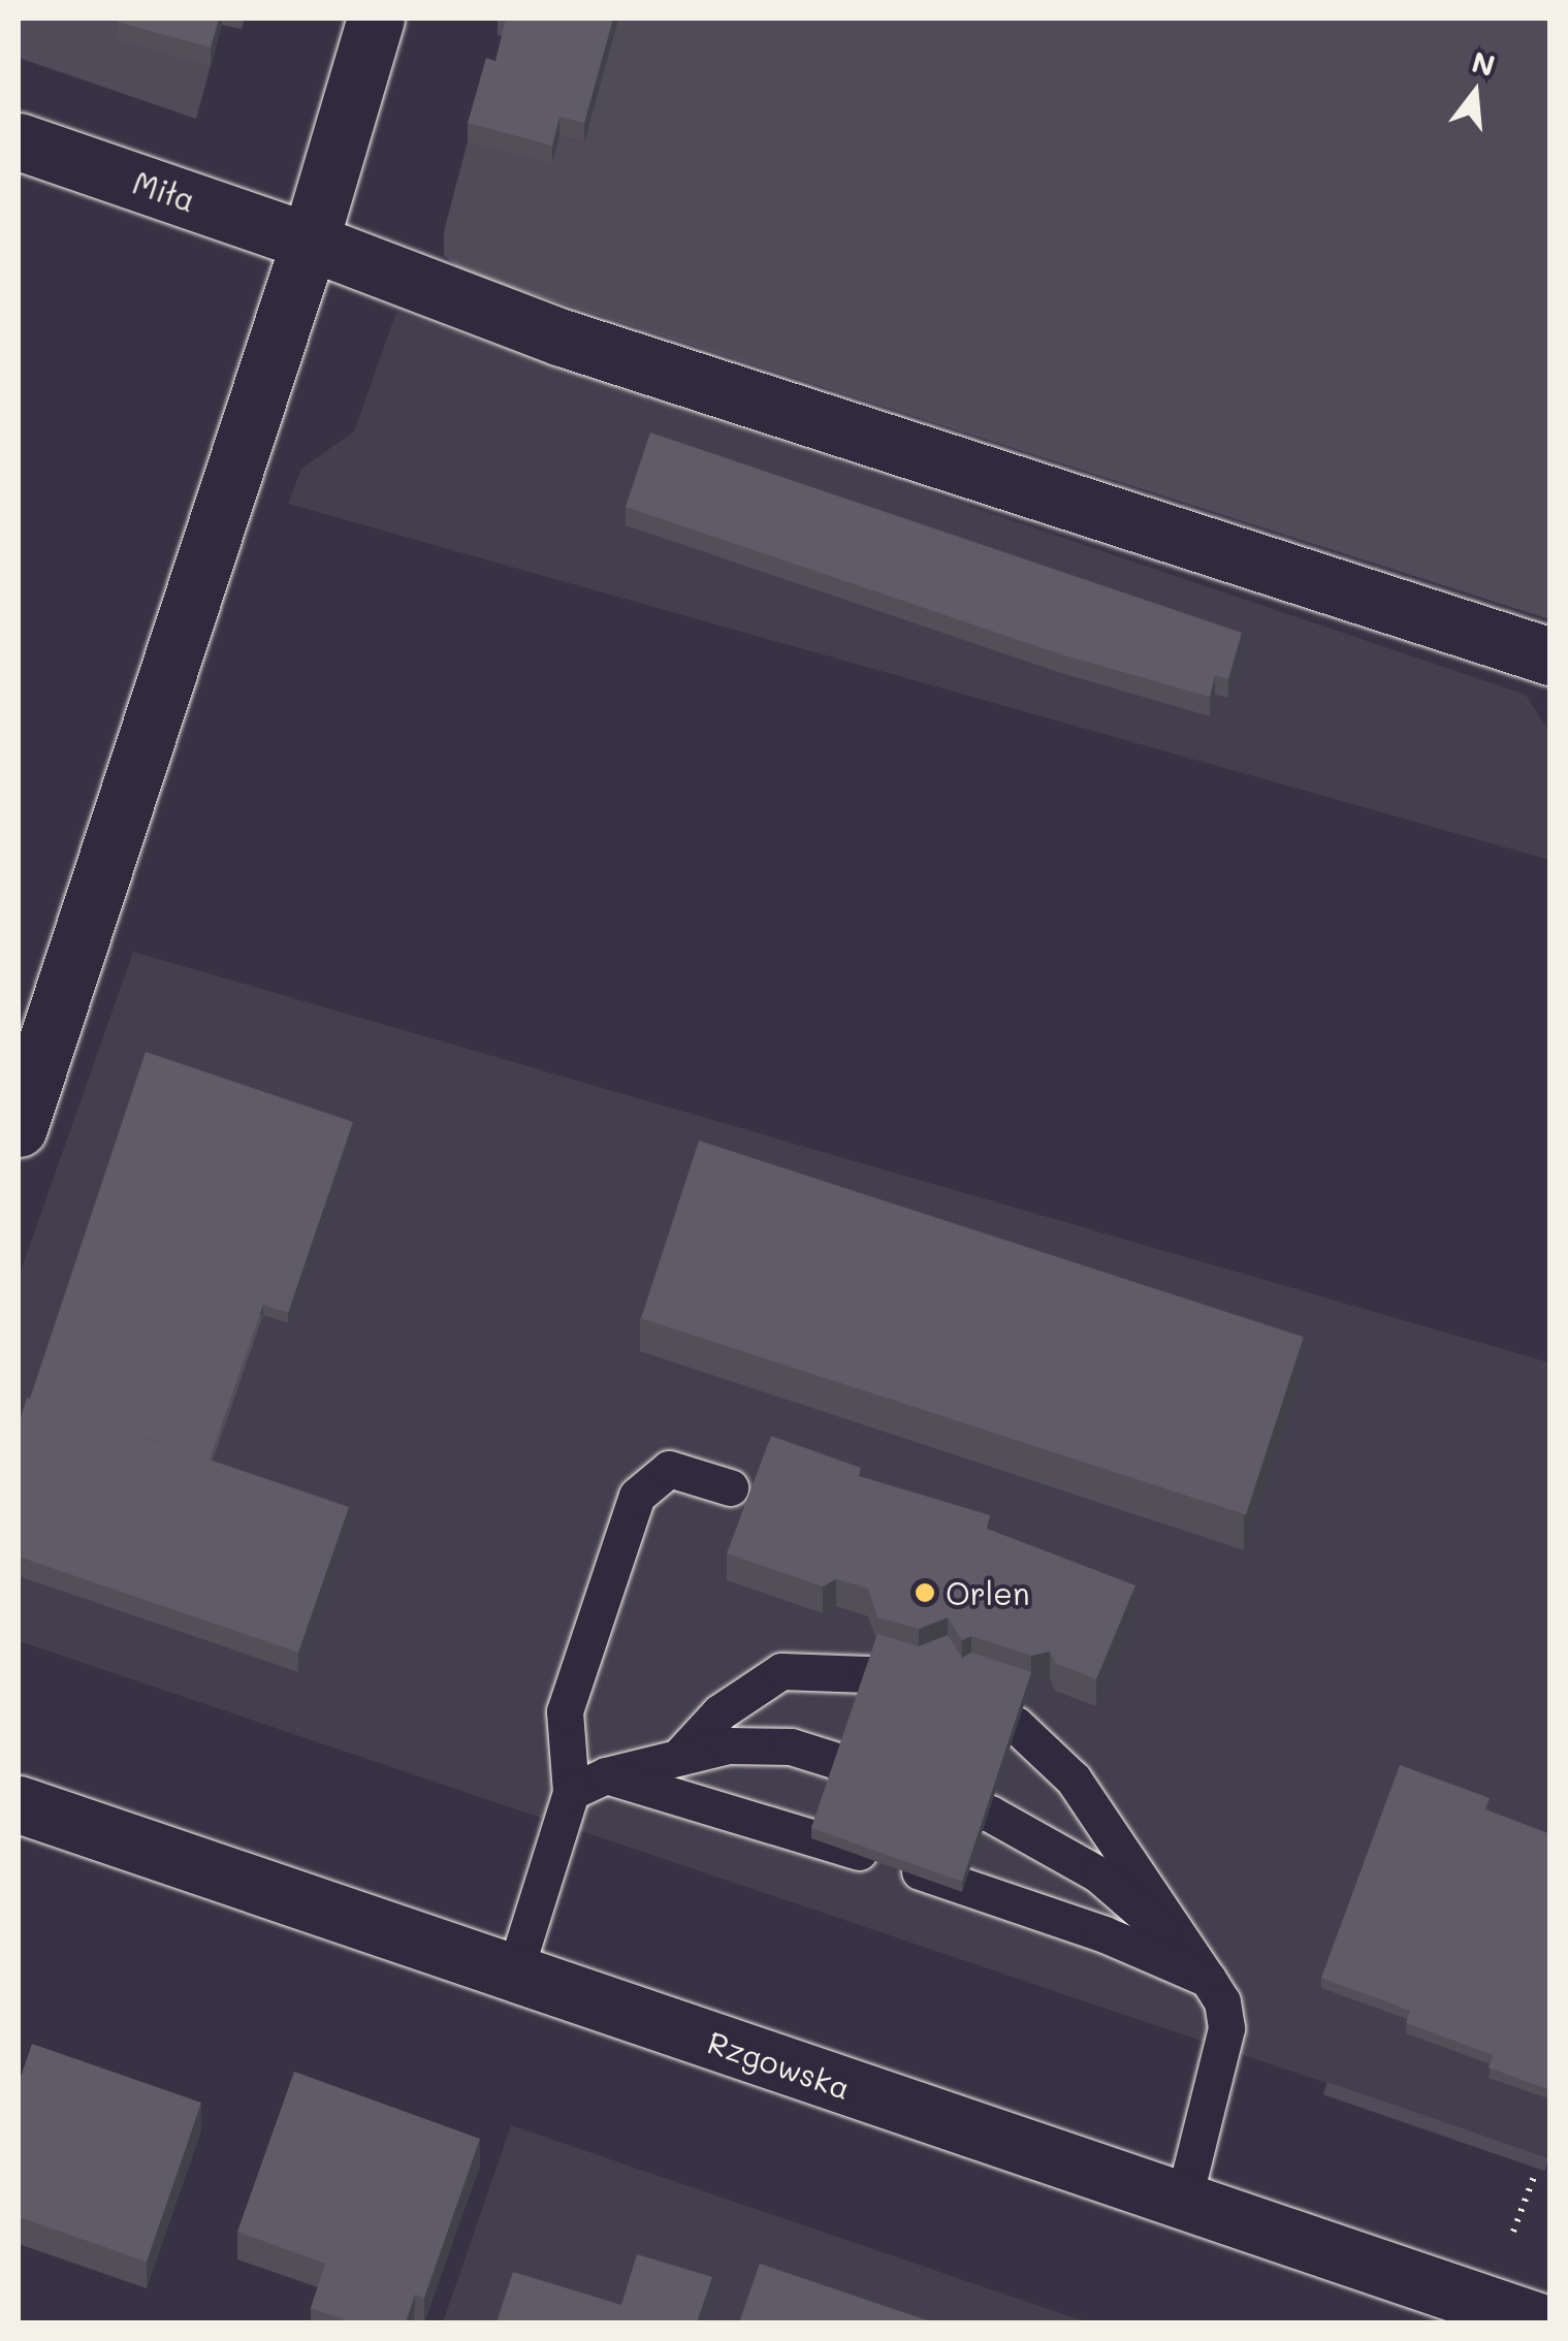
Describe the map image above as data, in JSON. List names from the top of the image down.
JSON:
{
  "streets": {
    "street": ["Miła", "Rzgowska"]
  },
  "places": ["Orlen"],
  "north": "top"
}
